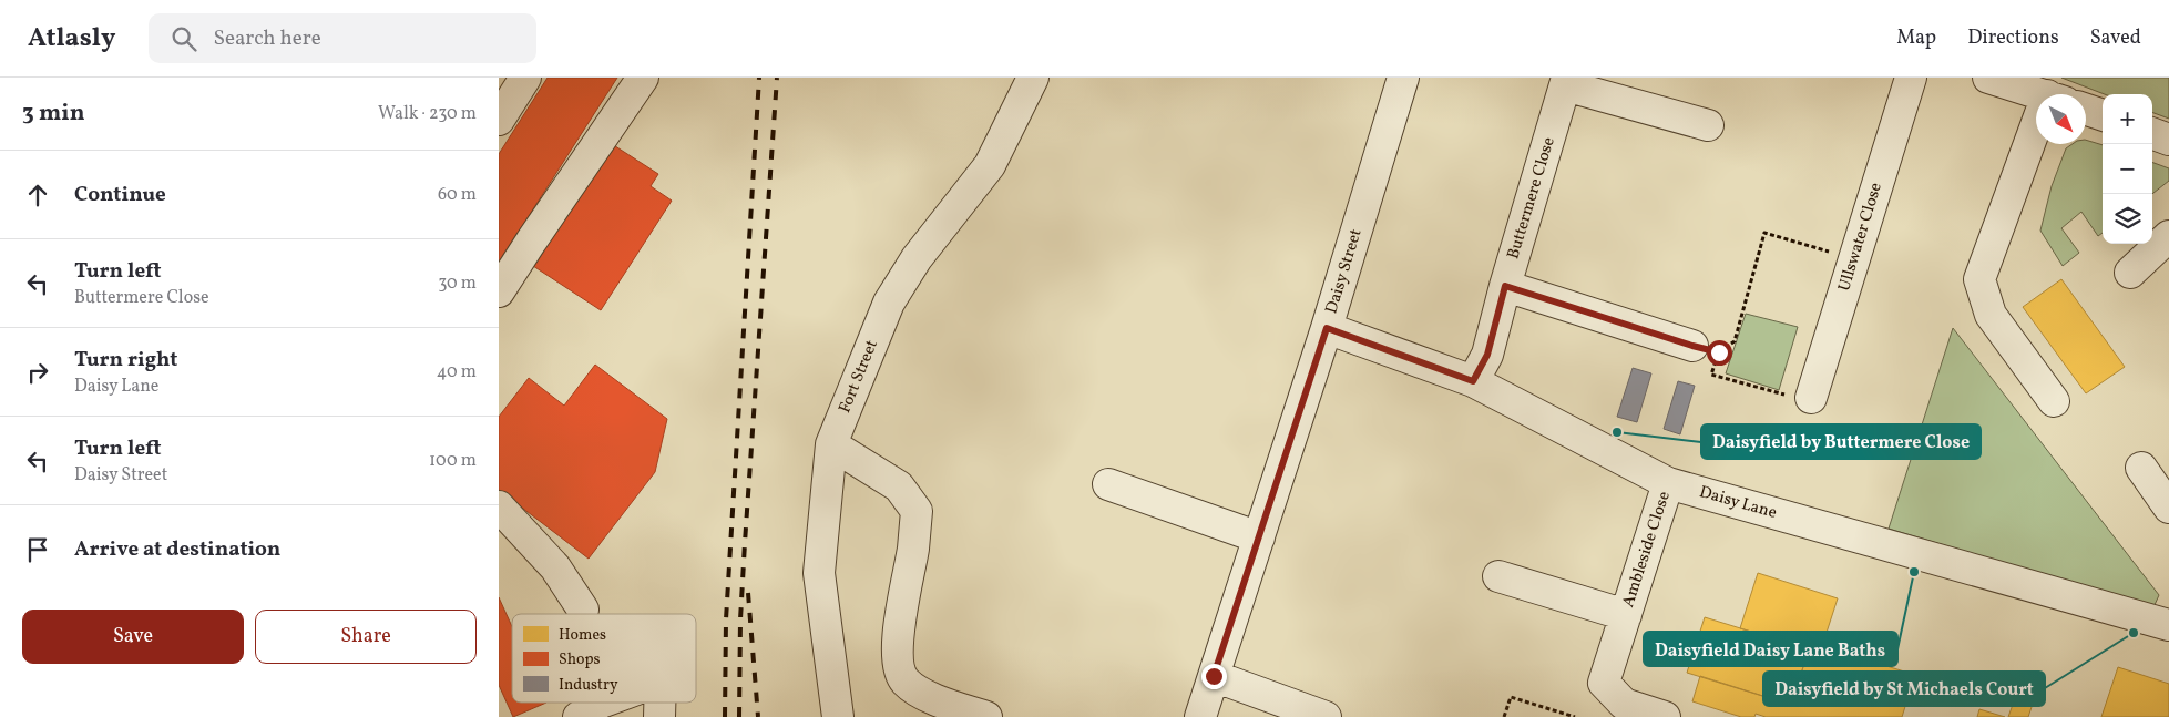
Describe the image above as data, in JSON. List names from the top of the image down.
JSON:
{
  "streets": {
    "street": [
      "Buttermere Close",
      "Ullswater Close",
      "Daisy Street",
      "Fort Street",
      "Daisy Lane",
      "Ambleside Close"
    ]
  },
  "crossings": [
    ["Buttermere Close", "Daisy Lane"],
    ["Daisy Street", "Daisy Lane"],
    ["Daisy Lane", "Ambleside Close"]
  ],
  "places": ["Daisyfield by Buttermere Close", "Daisyfield Daisy Lane Baths", "Daisyfield by St Michaels Court"],
  "legend": ["Homes", "Shops", "Industry"],
  "north": "bottom right",
  "page": {
    "header": "Atlasly",
    "search": "Search here",
    "nav": ["Map", "Directions", "Saved"],
    "heading": ["3 min", "Walk · 230 m"],
    "map_buttons": ["+", "−"],
    "list": [
      ["Continue", "60 m"],
      ["Turn left", "Buttermere Close", "30 m"],
      ["Turn right", "Daisy Lane", "40 m"],
      ["Turn left", "Daisy Street", "100 m"],
      "Arrive at destination"
    ],
    "buttons": ["Save", "Share"]
  }
}
